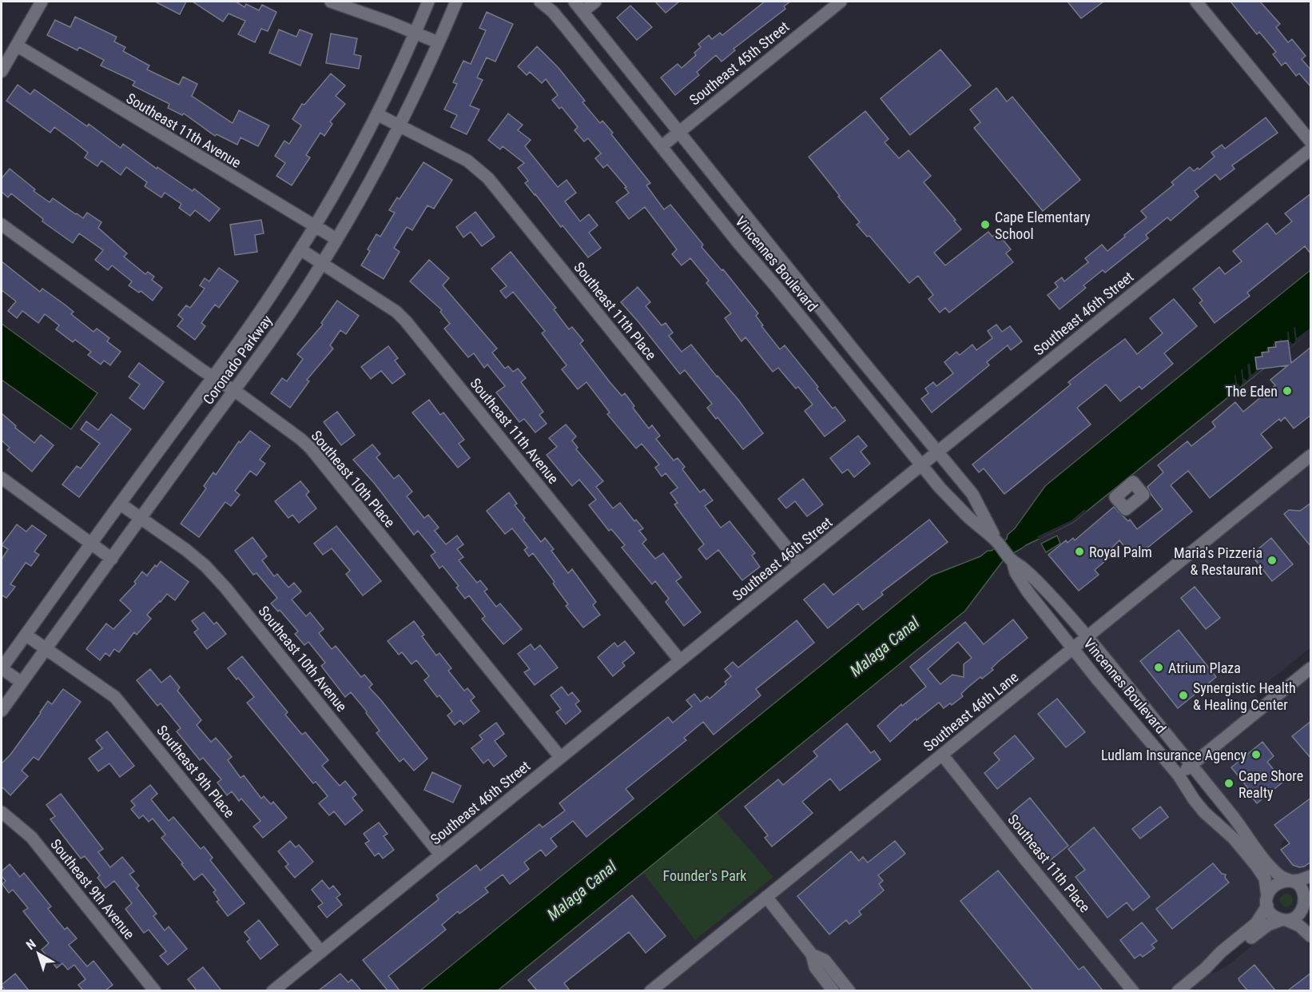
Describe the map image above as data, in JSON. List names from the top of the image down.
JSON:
{
  "streets": {
    "street": [
      "Southeast 45th Street",
      "Southeast 11th Avenue",
      "Vincennes Boulevard",
      "Southeast 11th Place",
      "Southeast 46th Street",
      "Coronado Parkway",
      "Southeast 10th Place",
      "Southeast 10th Avenue",
      "Southeast 46th Lane",
      "Southeast 9th Place",
      "Southeast 9th Avenue"
    ]
  },
  "crossings": [
    ["Southeast 45th Street", "Vincennes Boulevard"],
    ["Southeast 11th Avenue", "Southeast 46th Street"],
    ["Southeast 11th Avenue", "Coronado Parkway"],
    ["Vincennes Boulevard", "Southeast 46th Street"],
    ["Vincennes Boulevard", "Southeast 46th Lane"],
    ["Southeast 11th Place", "Southeast 46th Street"],
    ["Southeast 11th Place", "Coronado Parkway"],
    ["Southeast 11th Place", "Southeast 46th Lane"],
    ["Southeast 46th Street", "Southeast 10th Place"],
    ["Southeast 46th Street", "Southeast 10th Avenue"],
    ["Southeast 46th Street", "Southeast 9th Place"],
    ["Coronado Parkway", "Southeast 10th Place"],
    ["Coronado Parkway", "Southeast 10th Avenue"],
    ["Coronado Parkway", "Southeast 9th Place"]
  ],
  "water": ["Malaga Canal"],
  "parks": ["Founder's Park"],
  "places": [
    "Cape Elementary School",
    "The Eden",
    "Royal Palm",
    "Maria's Pizzeria & Restaurant",
    "Atrium Plaza",
    "Synergistic Health & Healing Center",
    "Ludlam Insurance Agency",
    "Cape Shore Realty"
  ],
  "north": "top left"
}
